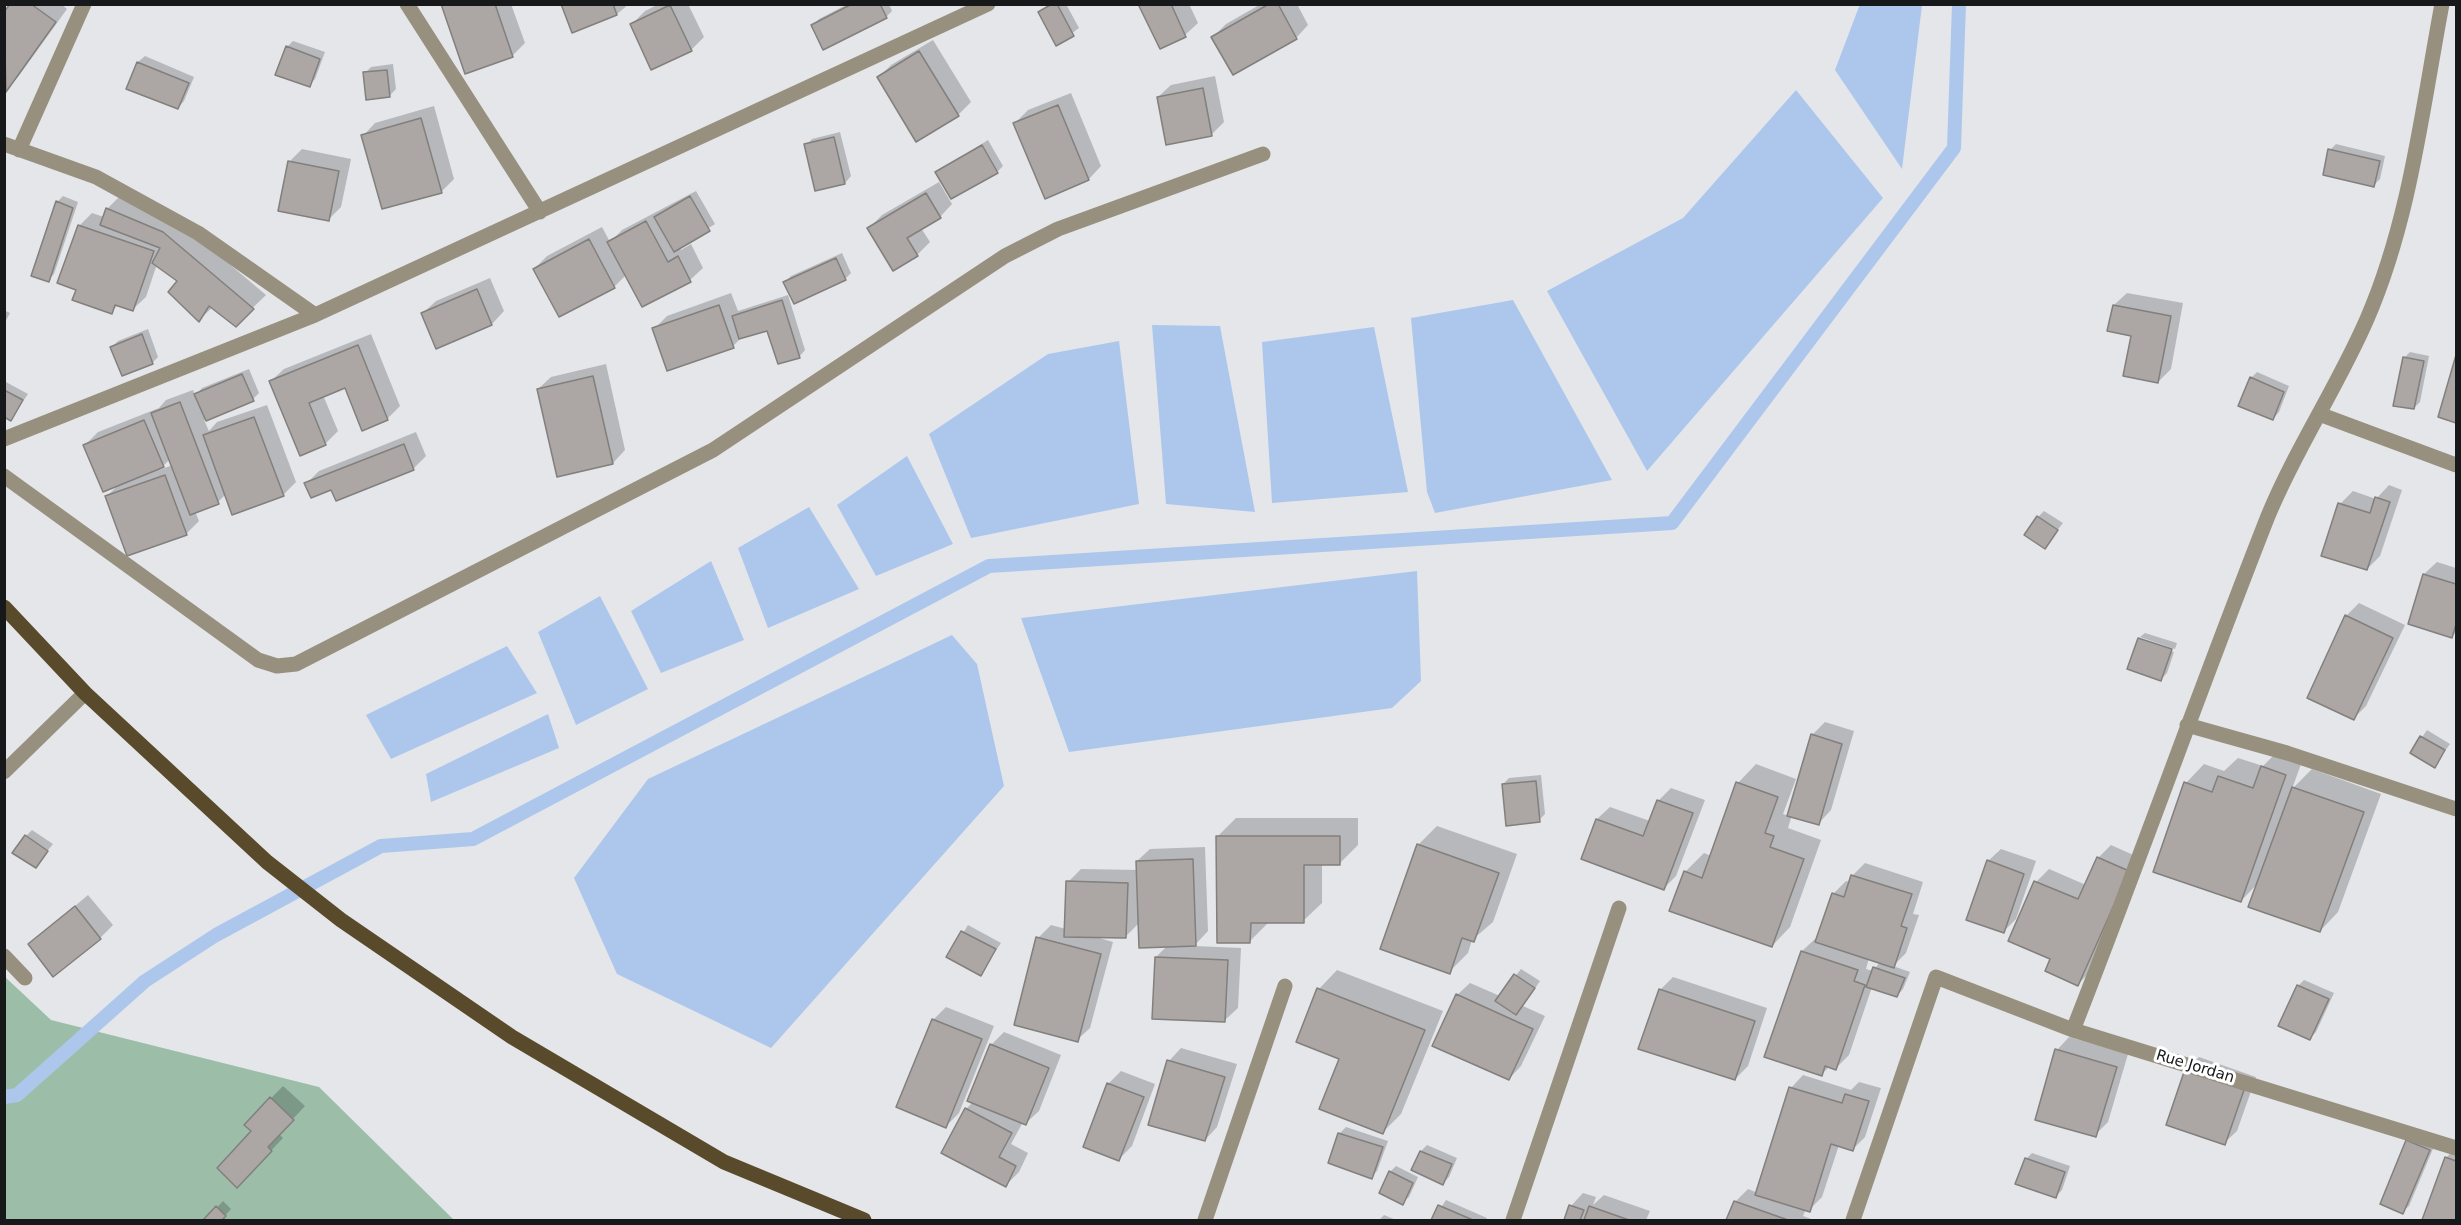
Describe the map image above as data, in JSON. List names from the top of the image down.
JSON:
{
  "streets": {
    "street": ["Rue Jordan"]
  }
}
